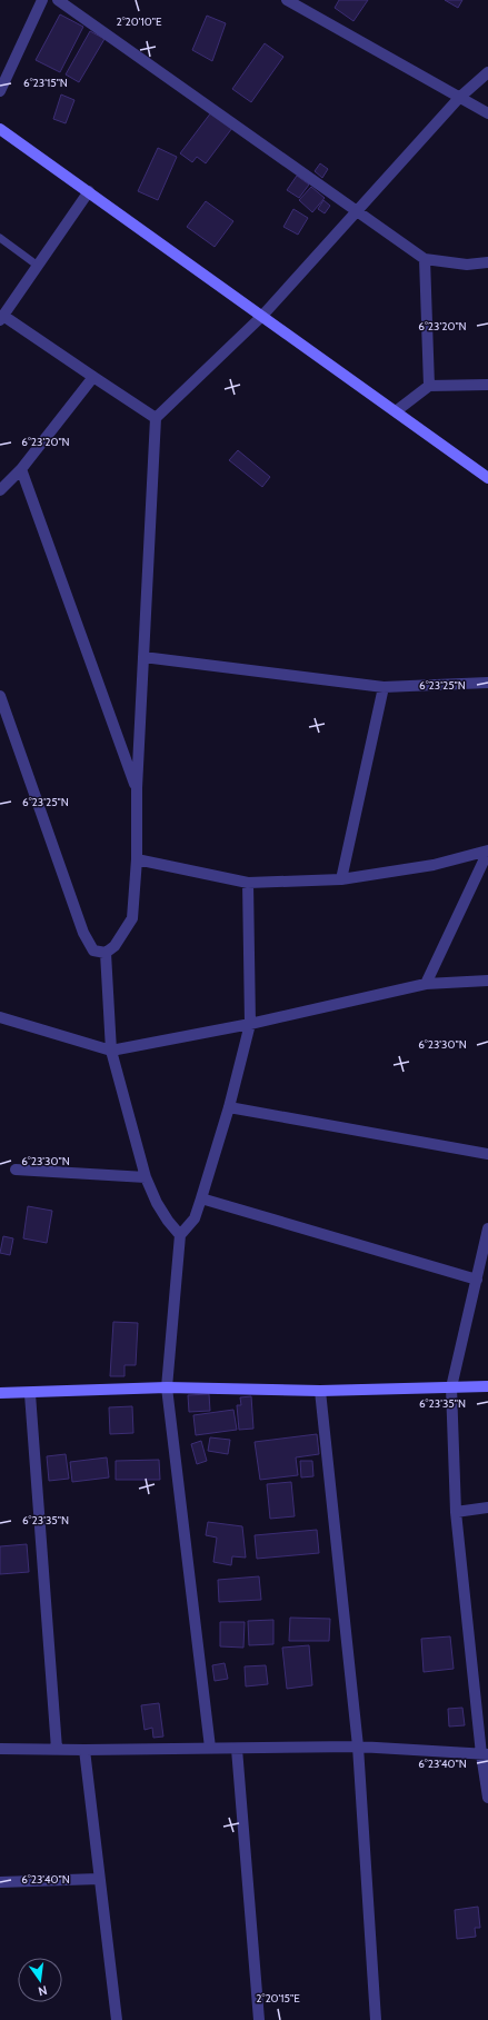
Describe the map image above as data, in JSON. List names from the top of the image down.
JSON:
{
  "north": "bottom",
  "coordinates": [
    "2°20'10\"E",
    "6°23'15\"N",
    "6°23'20\"N",
    "6°23'25\"N",
    "6°23'30\"N",
    "6°23'35\"N",
    "6°23'40\"N",
    "2°20'15\"E"
  ]
}
